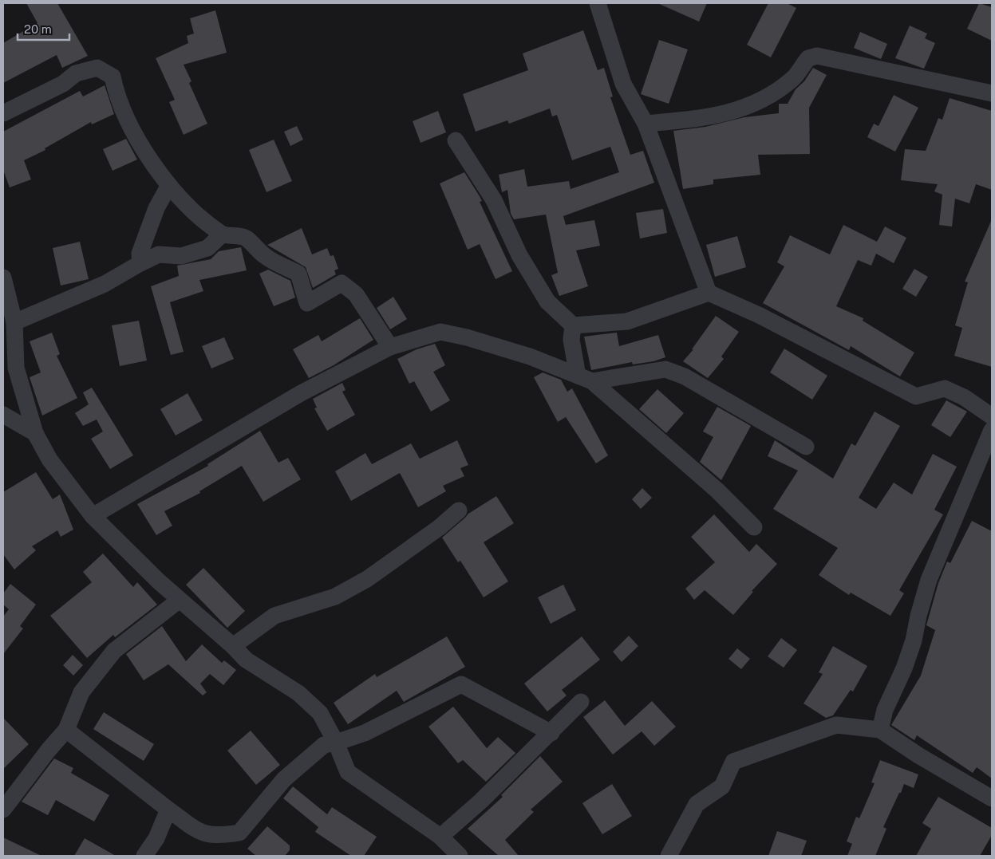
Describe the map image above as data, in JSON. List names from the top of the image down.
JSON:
{
  "scale_bar": "20 m"
}
